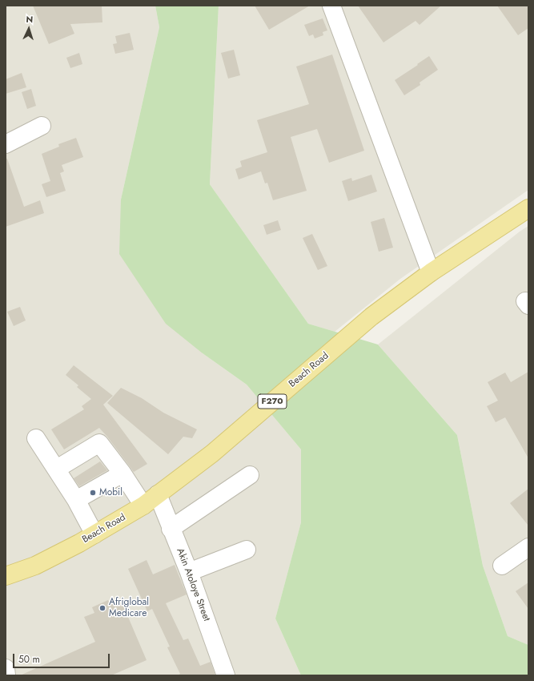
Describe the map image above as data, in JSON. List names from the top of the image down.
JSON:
{
  "streets": {
    "main road": ["Beach Road", "F270"],
    "street": ["Akin Atoloye Street"]
  },
  "crossings": [
    ["Beach Road", "Akin Atoloye Street"]
  ],
  "places": ["Mobil", "Afriglobal Medicare"],
  "scale_bar": "50 m",
  "north": "top"
}
